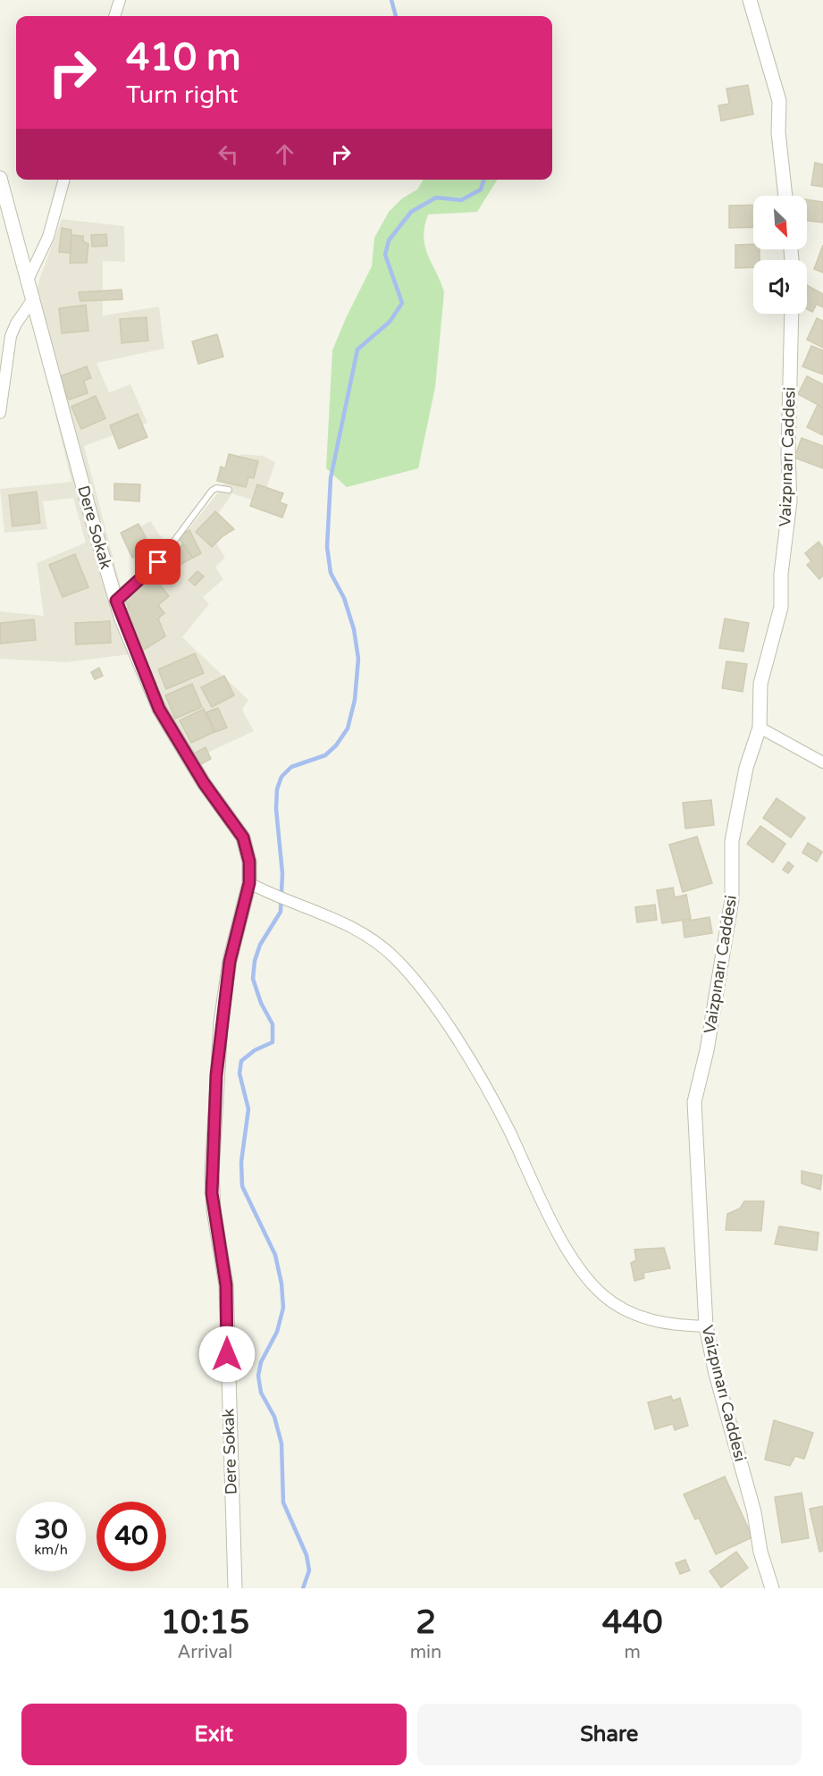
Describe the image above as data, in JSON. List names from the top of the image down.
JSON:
{
  "streets": {
    "street": ["Vaizpınarı Caddesi", "Dere Sokak"]
  },
  "north": "bottom right",
  "page": {
    "turn": ["410 m", "Turn right"],
    "speed": "30 km/h",
    "limit": "40",
    "eta": [
      "10:15",
      "Arrival",
      "2",
      "min",
      "440",
      "m"
    ],
    "buttons": ["Exit", "Share"]
  }
}
